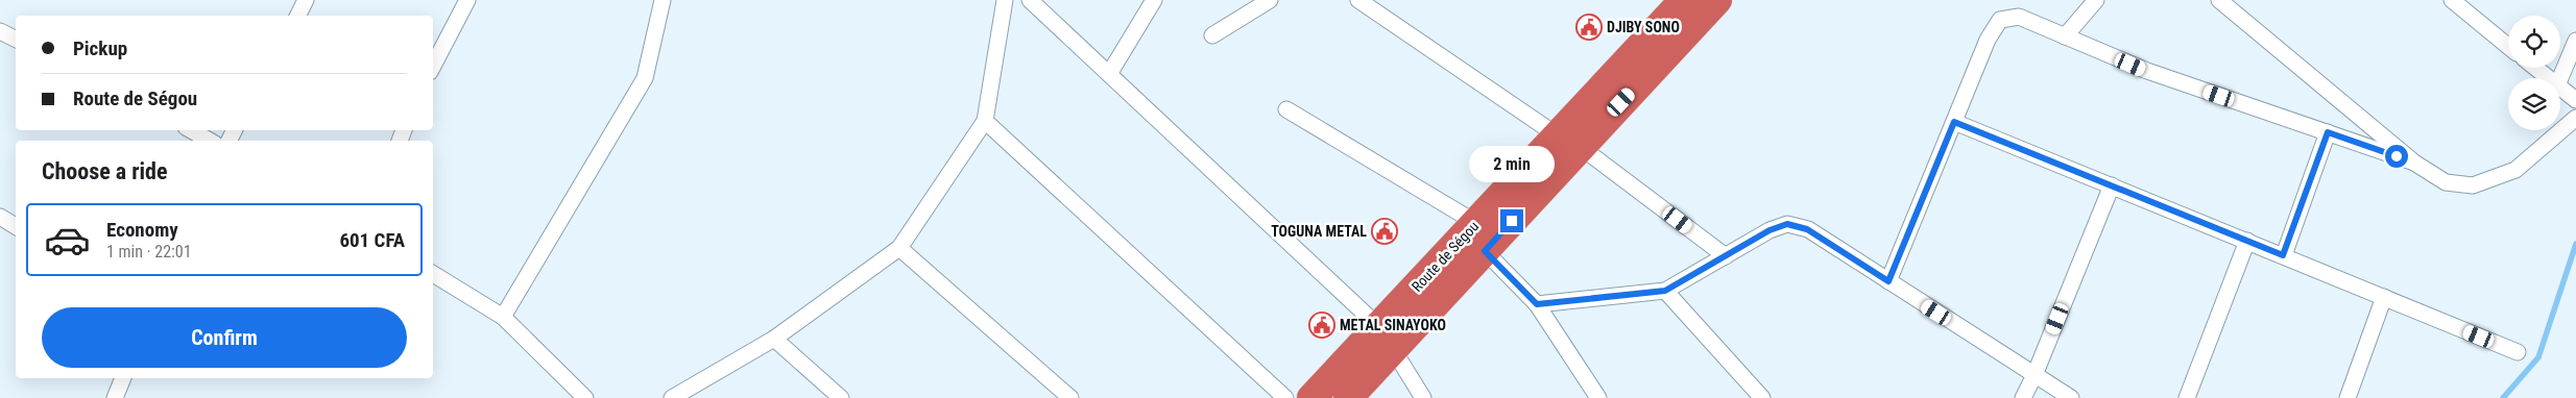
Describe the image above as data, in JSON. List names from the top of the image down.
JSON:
{
  "streets": {
    "highway": ["Route de Ségou"]
  },
  "places": {
    "public building": ["DJIBY SONO", "TOGUNA METAL", "METAL SINAYOKO"]
  },
  "page": {
    "banner": ["Pickup", "Route de Ségou"],
    "heading": "Choose a ride",
    "bubble": "2 min",
    "list": [
      {
        "name": "Economy",
        "note": "1 min · 22:01",
        "value": "601 CFA"
      }
    ],
    "buttons": "Confirm"
  }
}
